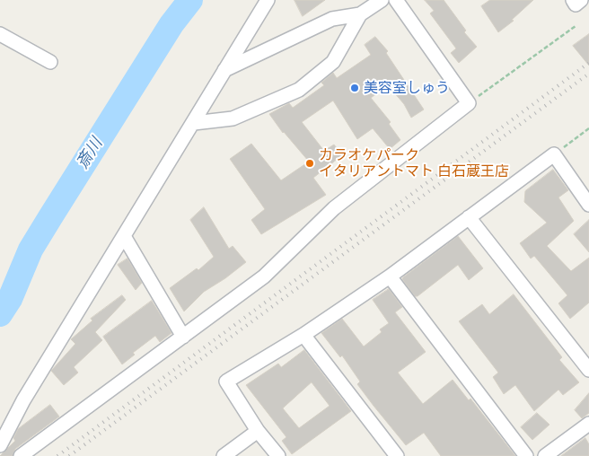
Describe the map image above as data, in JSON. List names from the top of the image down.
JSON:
{
  "water": ["斎川"],
  "places": ["美容室しゅう", "カラオケパーク イタリアントマト 白石蔵王店"]
}
